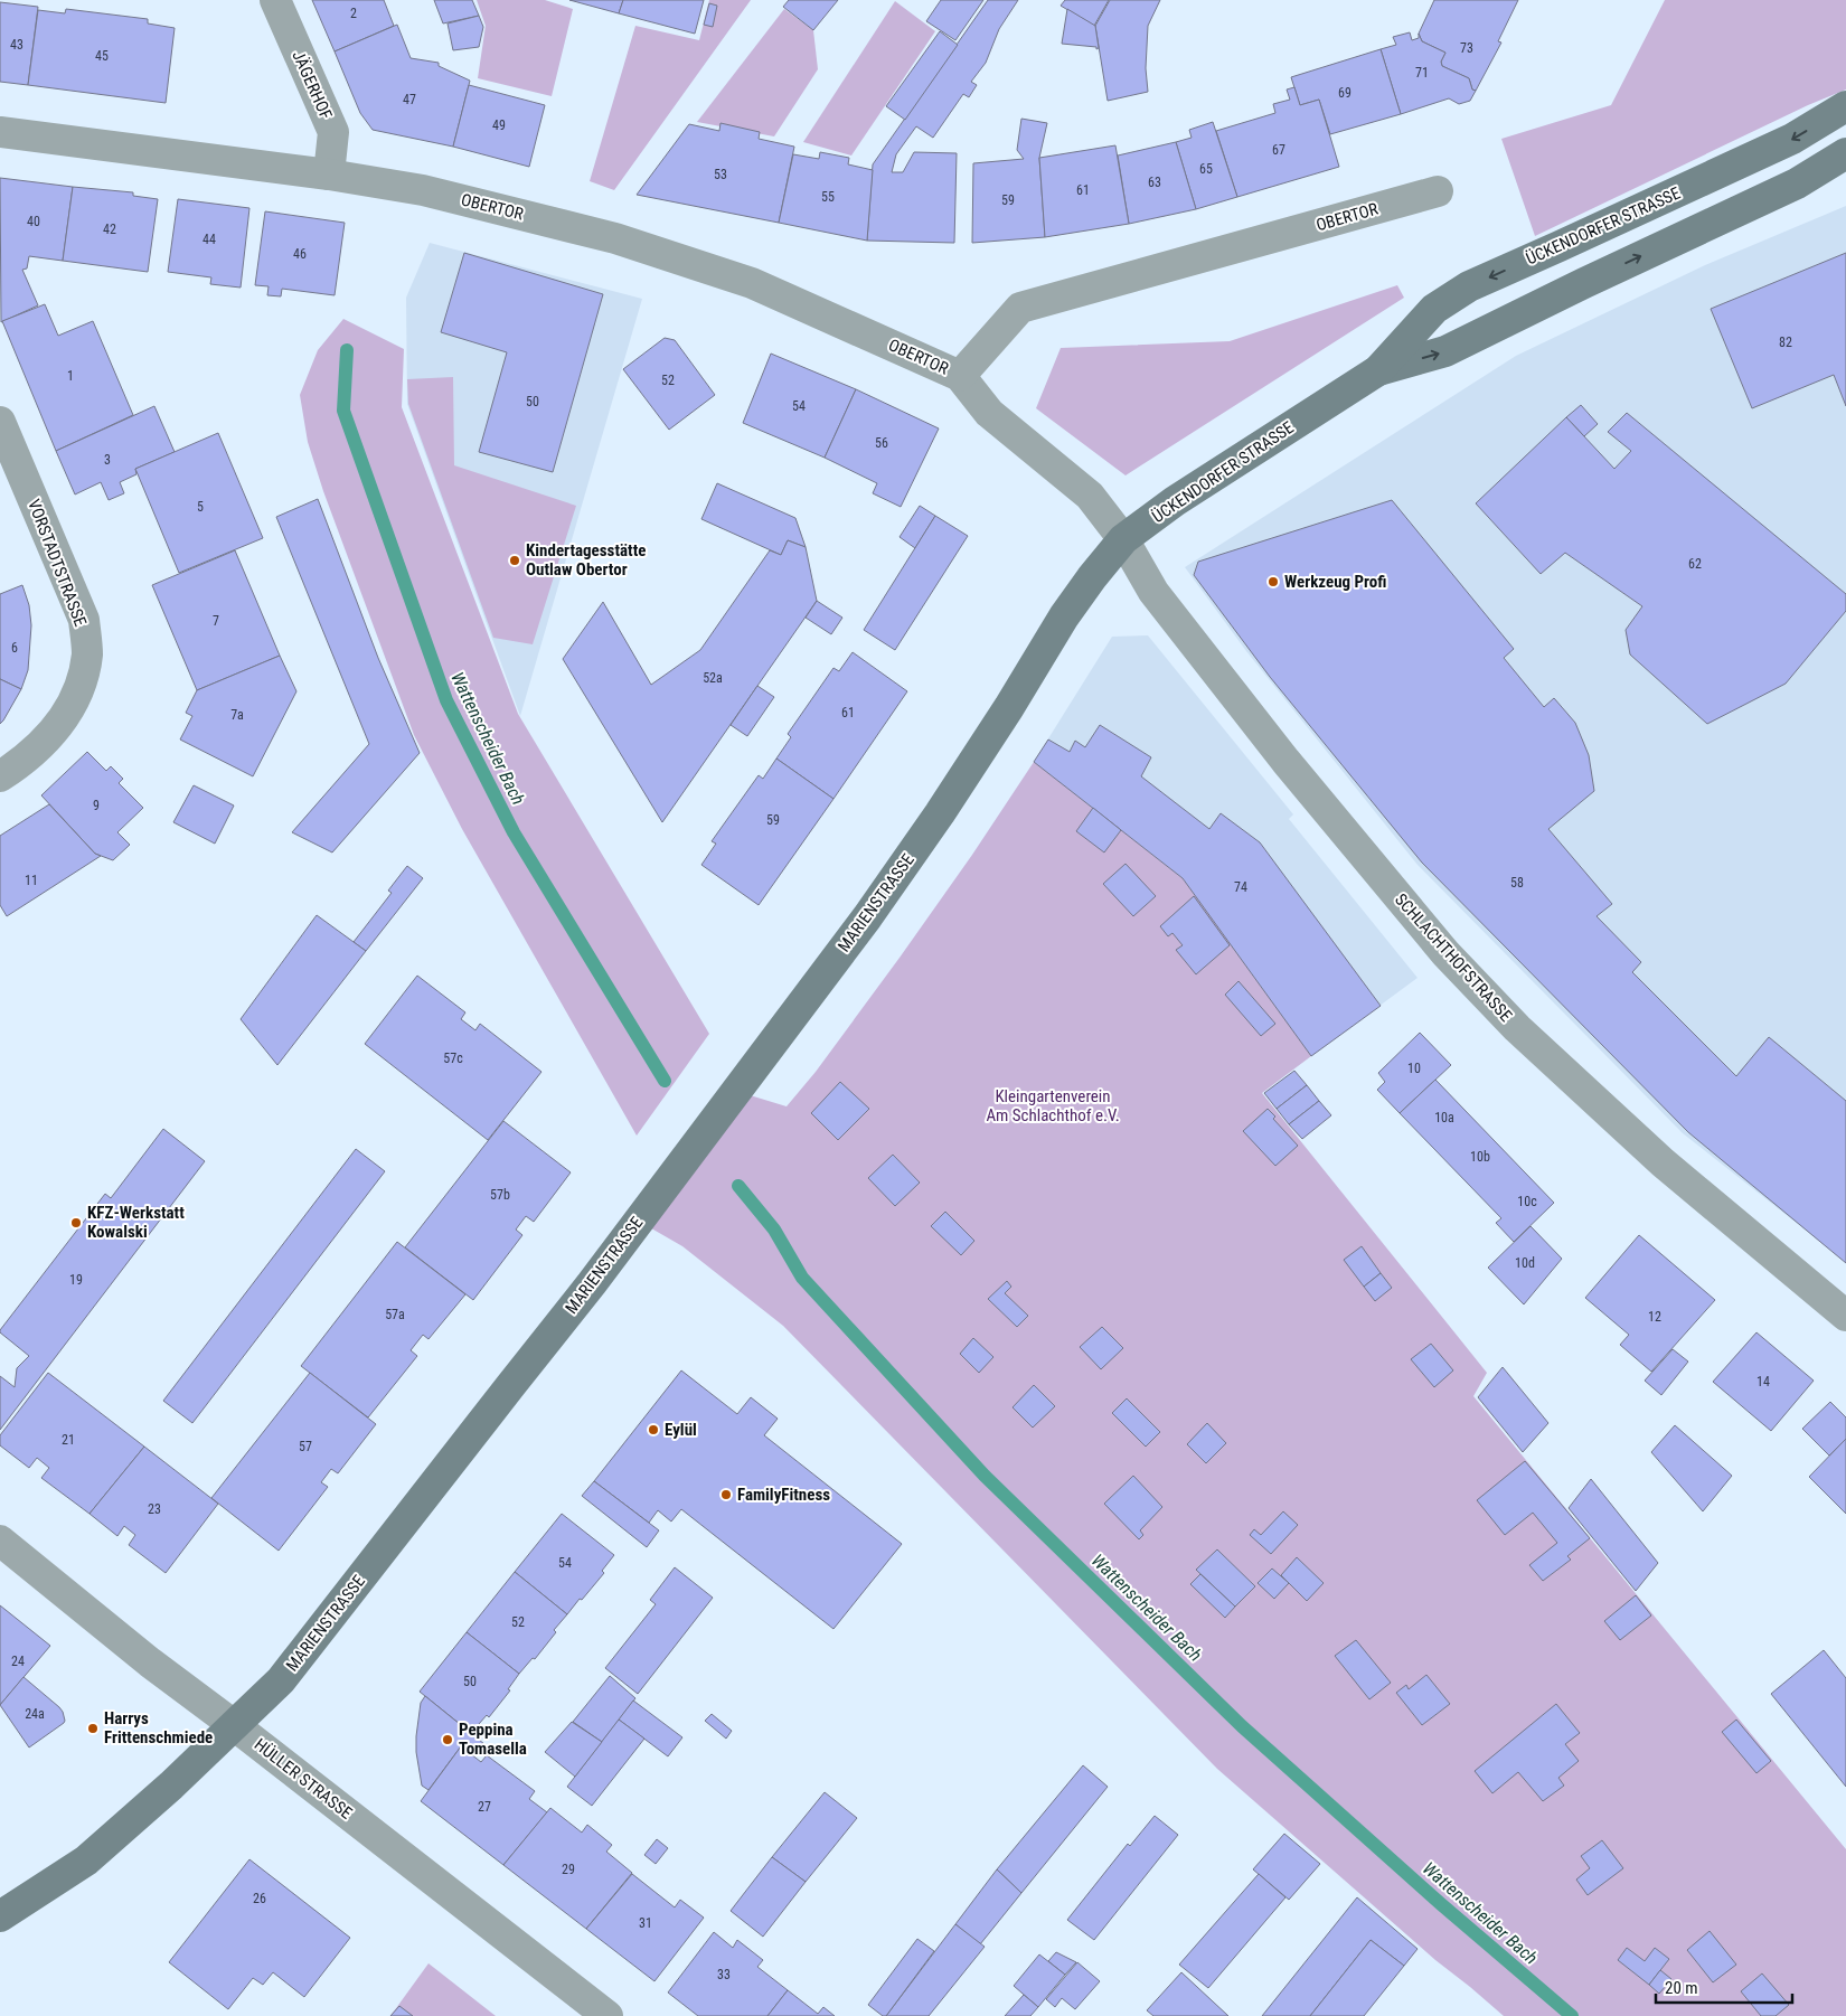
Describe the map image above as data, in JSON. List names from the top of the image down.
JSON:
{
  "streets": {
    "main road": ["ÜCKENDORFER STRASSE", "MARIENSTRASSE"],
    "street": [
      "JÄGERHOF",
      "OBERTOR",
      "VORSTADTSTRASSE",
      "SCHLACHTHOFSTRASSE",
      "HÜLLER STRASSE"
    ]
  },
  "crossings": [
    ["JÄGERHOF", "OBERTOR"],
    ["OBERTOR", "ÜCKENDORFER STRASSE"],
    ["OBERTOR", "MARIENSTRASSE"],
    ["OBERTOR", "SCHLACHTHOFSTRASSE"],
    ["ÜCKENDORFER STRASSE", "MARIENSTRASSE"],
    ["ÜCKENDORFER STRASSE", "SCHLACHTHOFSTRASSE"],
    ["MARIENSTRASSE", "SCHLACHTHOFSTRASSE"],
    ["MARIENSTRASSE", "HÜLLER STRASSE"]
  ],
  "water": ["Wattenscheider Bach"],
  "parks": ["Kleingartenverein Am Schlachthof e.V."],
  "places": [
    "Kindertagesstätte Outlaw Obertor",
    "Werkzeug Profi",
    "KFZ-Werkstatt Kowalski",
    "Eylül",
    "FamilyFitness",
    "Harrys Frittenschmiede",
    "Peppina Tomasella"
  ],
  "house_numbers": [
    "2",
    "43",
    "73",
    "45",
    "71",
    "69",
    "47",
    "49",
    "67",
    "65",
    "53",
    "63",
    "61",
    "55",
    "59",
    "40",
    "42",
    "44",
    "46",
    "82",
    "1",
    "52",
    "50",
    "54",
    "56",
    "3",
    "5",
    "62",
    "7",
    "6",
    "52a",
    "61",
    "7a",
    "9",
    "59",
    "11",
    "58",
    "74",
    "57c",
    "10",
    "10a",
    "10b",
    "57b",
    "10c",
    "10d",
    "19",
    "57a",
    "12",
    "14",
    "21",
    "57",
    "23",
    "54",
    "52",
    "24",
    "50",
    "24a",
    "27",
    "29",
    "26",
    "31",
    "33"
  ],
  "scale_bar": "20 m"
}
